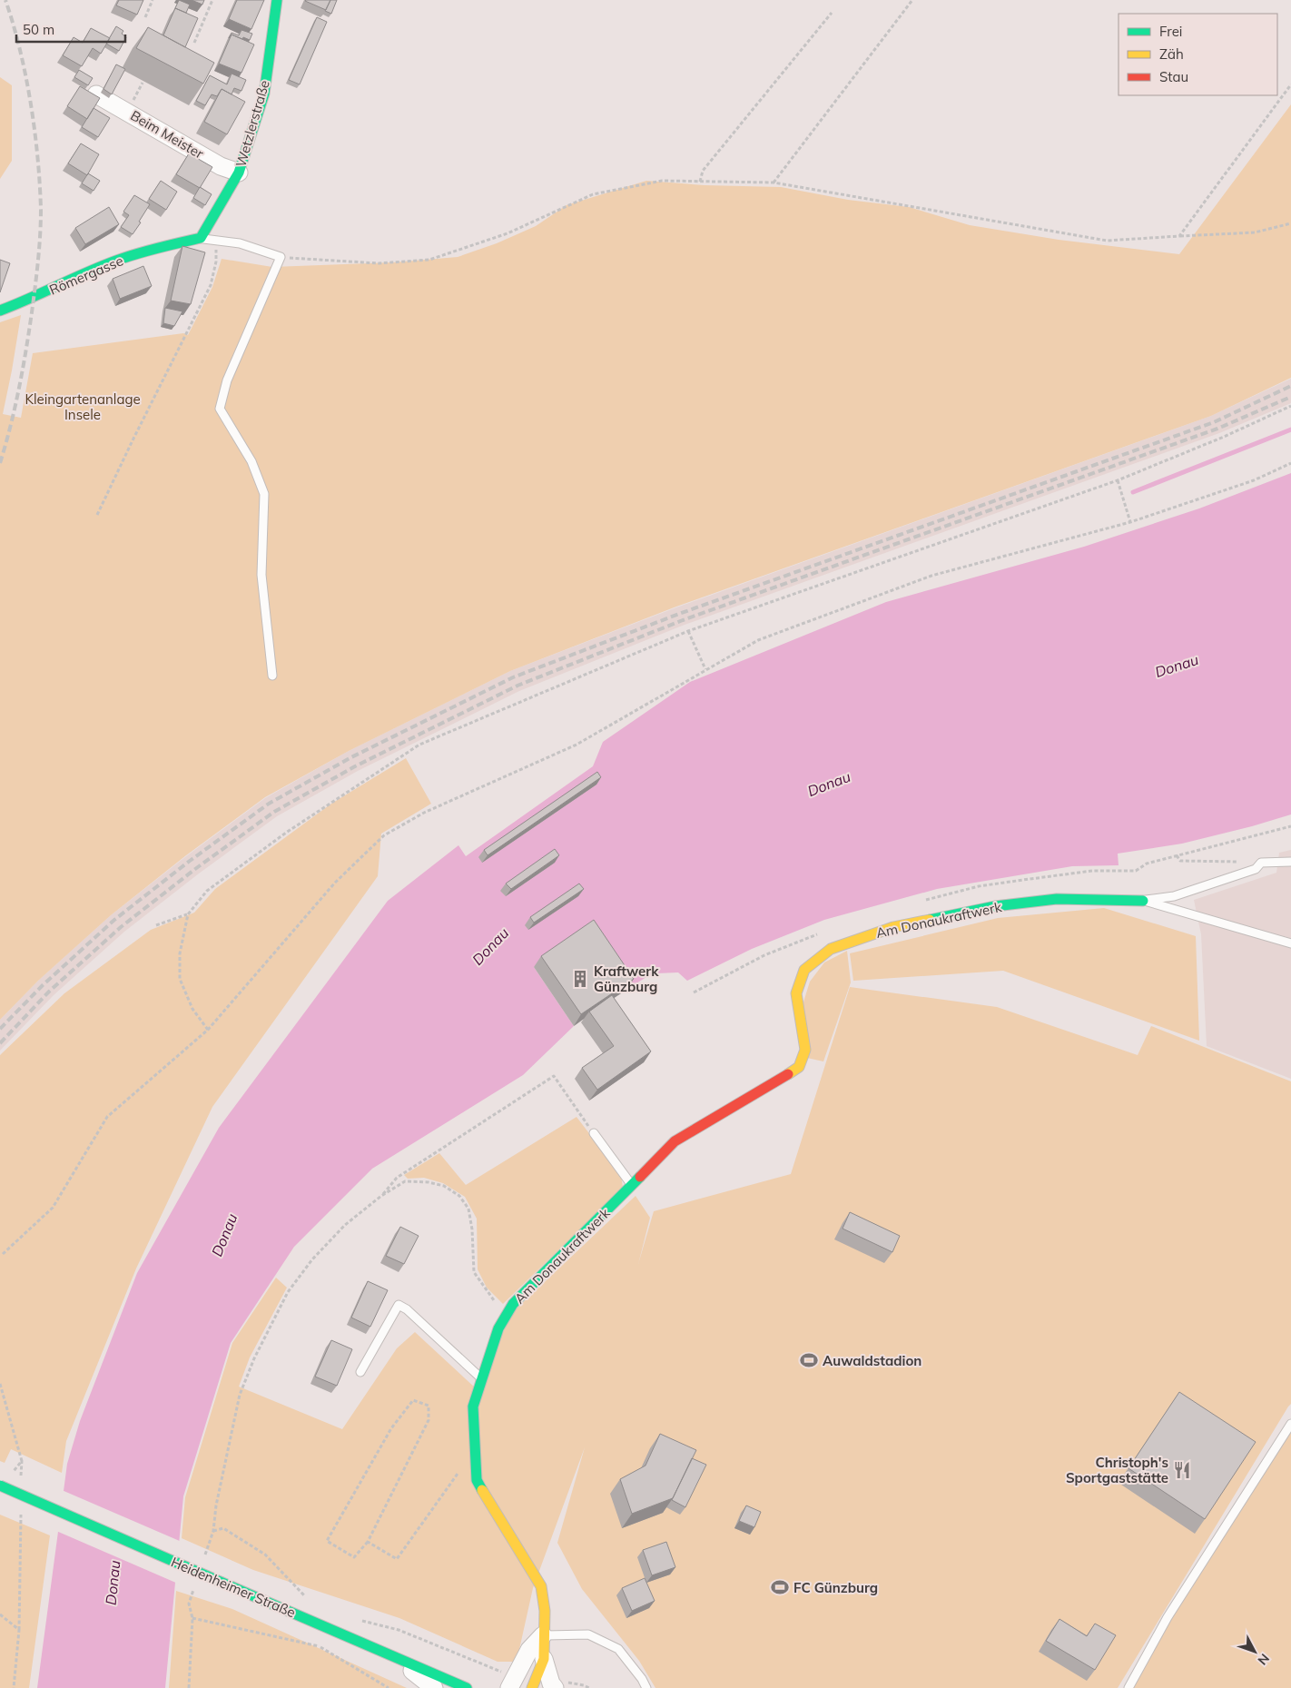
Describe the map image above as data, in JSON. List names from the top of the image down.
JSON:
{
  "streets": {
    "street": [
      "Wetzlerstraße",
      "Beim Meister",
      "Römergasse",
      "Am Donaukraftwerk",
      "Heidenheimer Straße"
    ]
  },
  "crossings": [
    ["Wetzlerstraße", "Beim Meister"],
    ["Wetzlerstraße", "Römergasse"]
  ],
  "water": ["Donau"],
  "parks": ["Kleingartenanlage Insele"],
  "places": {
    "building": ["Kraftwerk Günzburg"],
    "sports": ["Auwaldstadion", "FC Günzburg"],
    "restaurant": ["Christoph's Sportgaststätte"]
  },
  "legend": ["Frei", "Zäh", "Stau"],
  "scale_bar": "50 m",
  "north": "bottom right"
}
